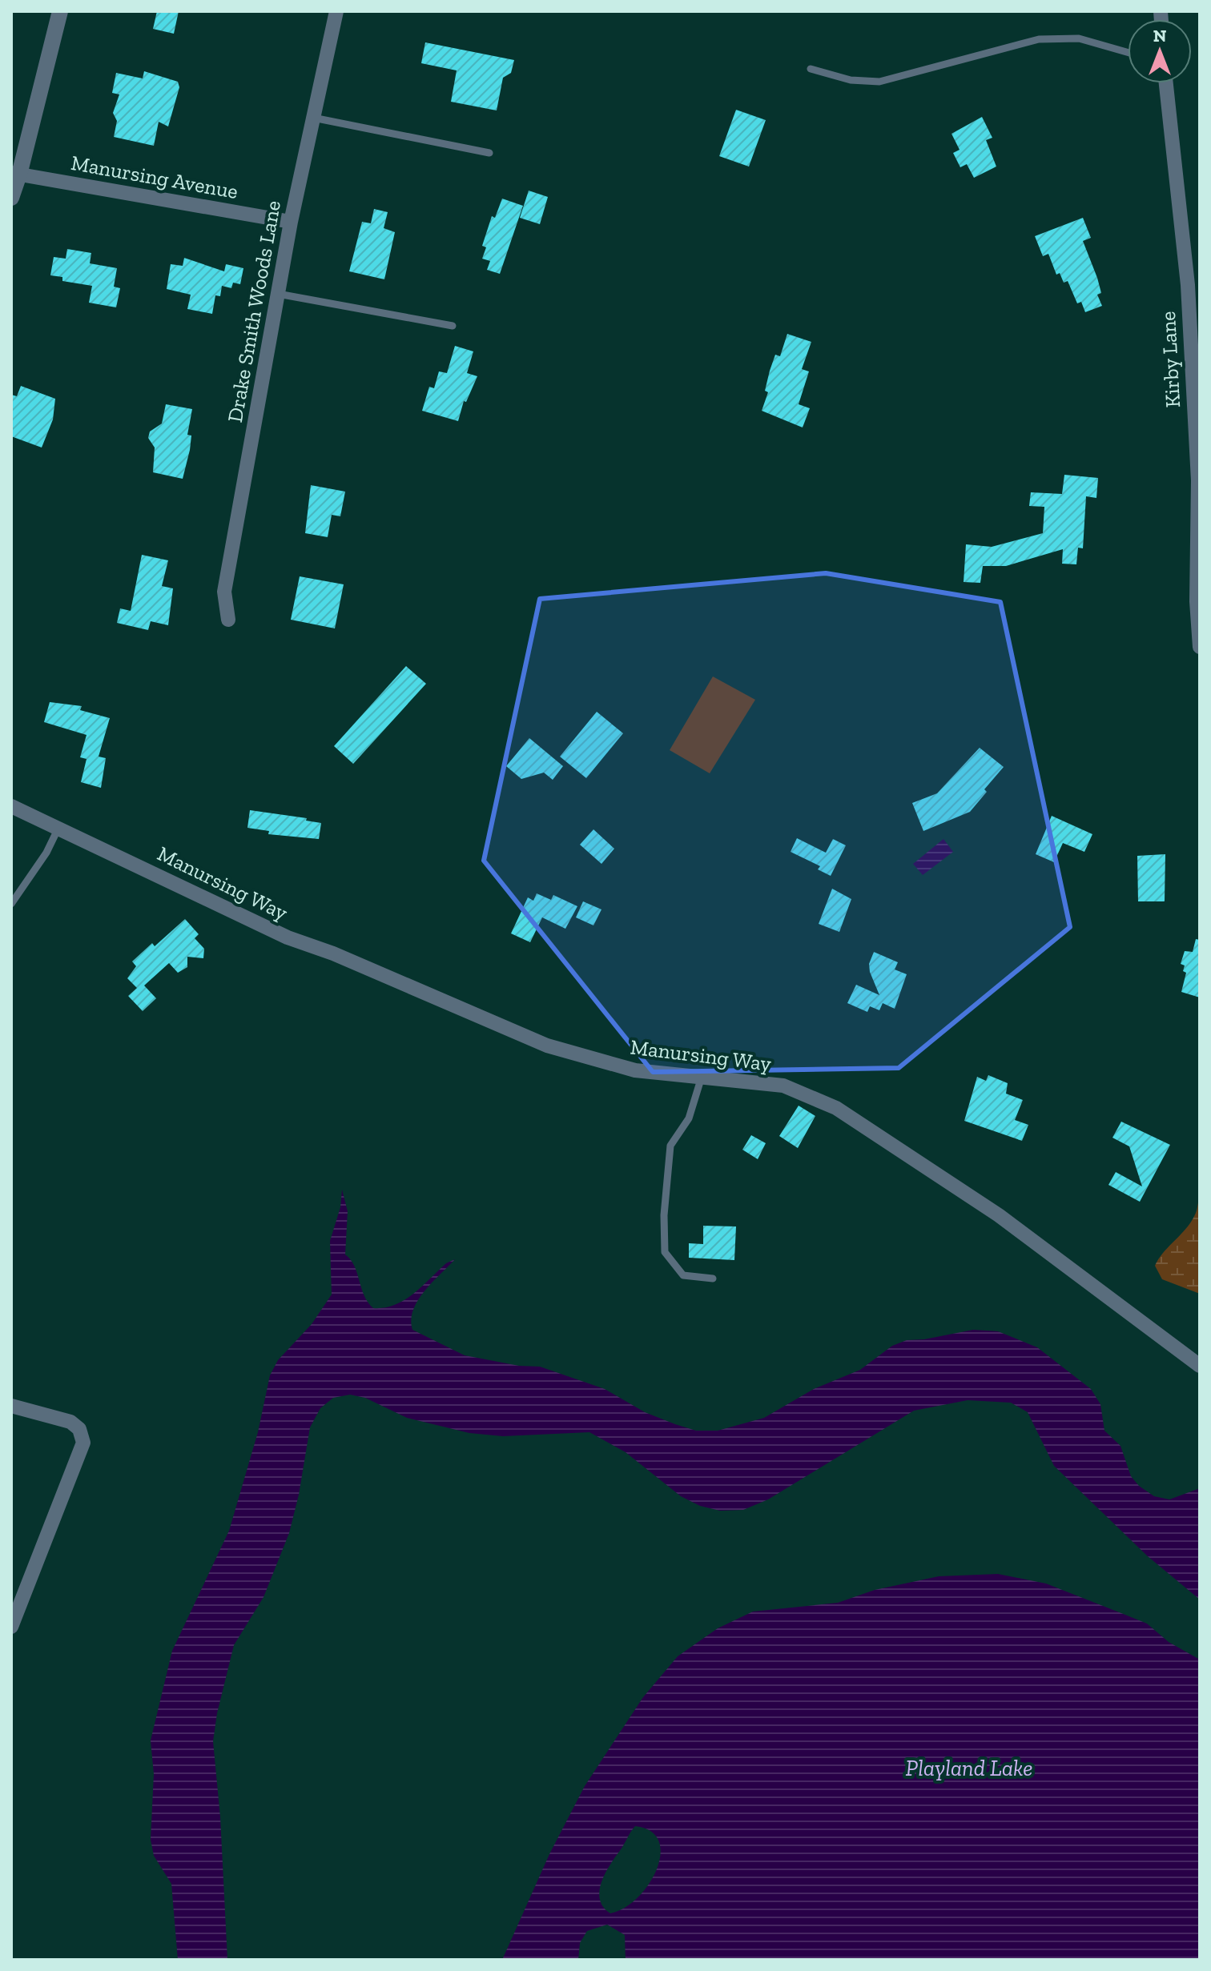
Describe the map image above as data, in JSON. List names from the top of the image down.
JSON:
{
  "streets": {
    "street": [
      "Manursing Avenue",
      "Drake Smith Woods Lane",
      "Kirby Lane",
      "Manursing Way"
    ]
  },
  "crossings": [
    ["Manursing Avenue", "Drake Smith Woods Lane"]
  ],
  "water": ["Playland Lake"],
  "north": "top"
}
